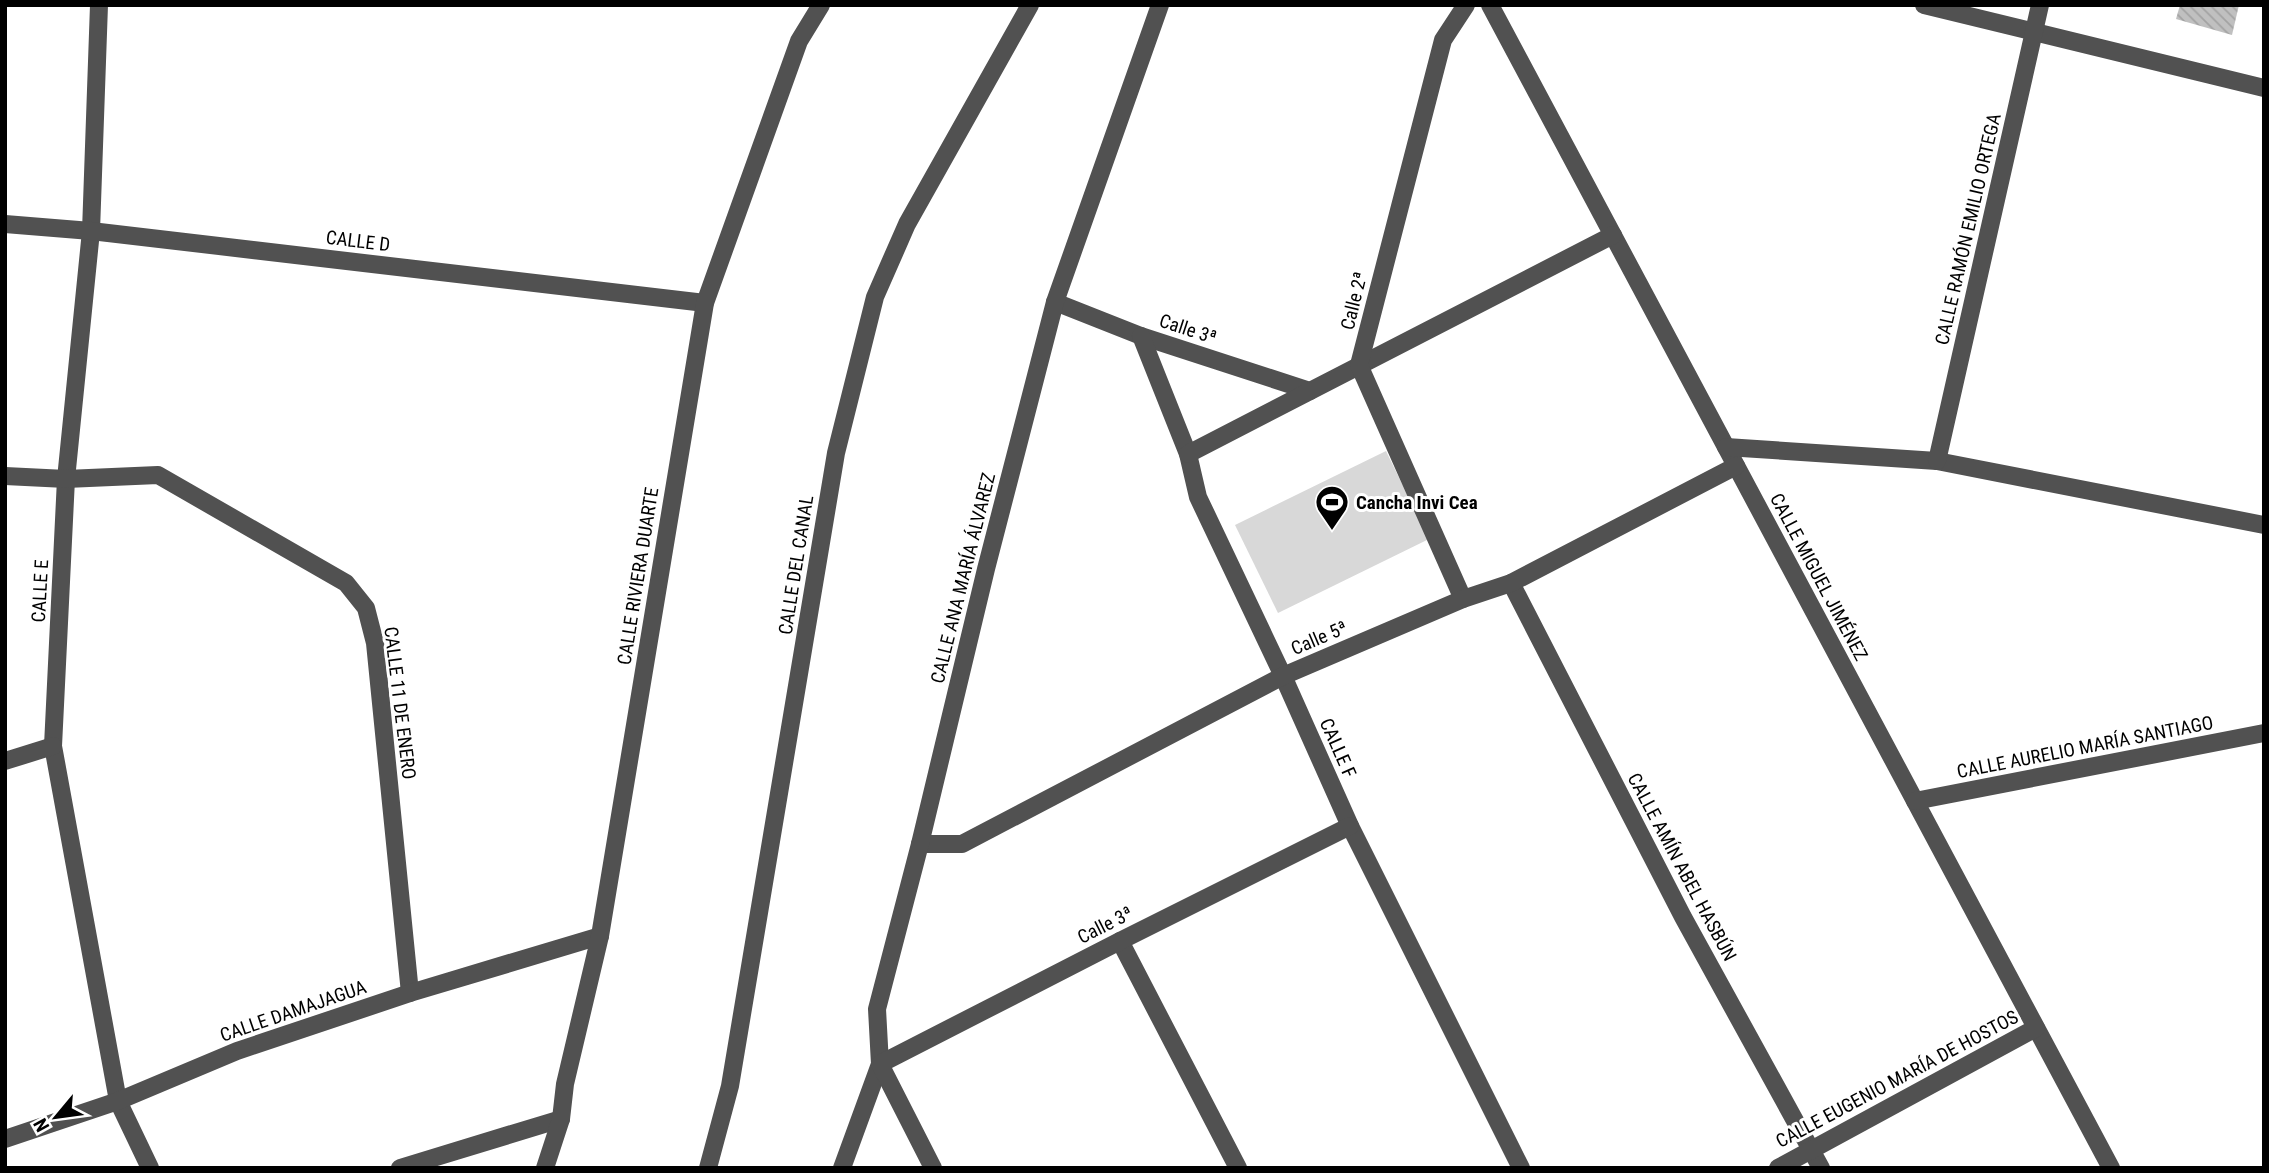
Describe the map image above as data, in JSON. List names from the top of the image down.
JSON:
{
  "streets": {
    "street": [
      "CALLE RAMÓN EMILIO ORTEGA",
      "CALLE D",
      "Calle 2ª",
      "Calle 3ª",
      "CALLE DEL CANAL",
      "CALLE RIVIERA DUARTE",
      "CALLE MIGUEL JIMÉNEZ",
      "CALLE ANA MARÍA ÁLVAREZ",
      "CALLE E",
      "Calle 5ª",
      "CALLE 11 DE ENERO",
      "CALLE AURELIO MARÍA SANTIAGO",
      "CALLE F",
      "CALLE AMÍN ABEL HASBÚN",
      "CALLE DAMAJAGUA",
      "CALLE EUGENIO MARÍA DE HOSTOS"
    ]
  },
  "crossings": [
    ["CALLE D", "CALLE RIVIERA DUARTE"],
    ["CALLE D", "CALLE E"],
    ["Calle 3ª", "CALLE ANA MARÍA ÁLVAREZ"],
    ["Calle 3ª", "CALLE F"],
    ["CALLE RIVIERA DUARTE", "CALLE DAMAJAGUA"],
    ["CALLE MIGUEL JIMÉNEZ", "Calle 5ª"],
    ["CALLE MIGUEL JIMÉNEZ", "CALLE AURELIO MARÍA SANTIAGO"],
    ["CALLE MIGUEL JIMÉNEZ", "CALLE EUGENIO MARÍA DE HOSTOS"],
    ["CALLE ANA MARÍA ÁLVAREZ", "Calle 5ª"],
    ["CALLE E", "CALLE 11 DE ENERO"],
    ["CALLE E", "CALLE DAMAJAGUA"],
    ["Calle 5ª", "CALLE F"],
    ["Calle 5ª", "CALLE AMÍN ABEL HASBÚN"],
    ["CALLE 11 DE ENERO", "CALLE DAMAJAGUA"],
    ["CALLE AMÍN ABEL HASBÚN", "CALLE EUGENIO MARÍA DE HOSTOS"]
  ],
  "places": {
    "sports": ["Cancha Invi Cea"]
  },
  "north": "bottom left"
}
